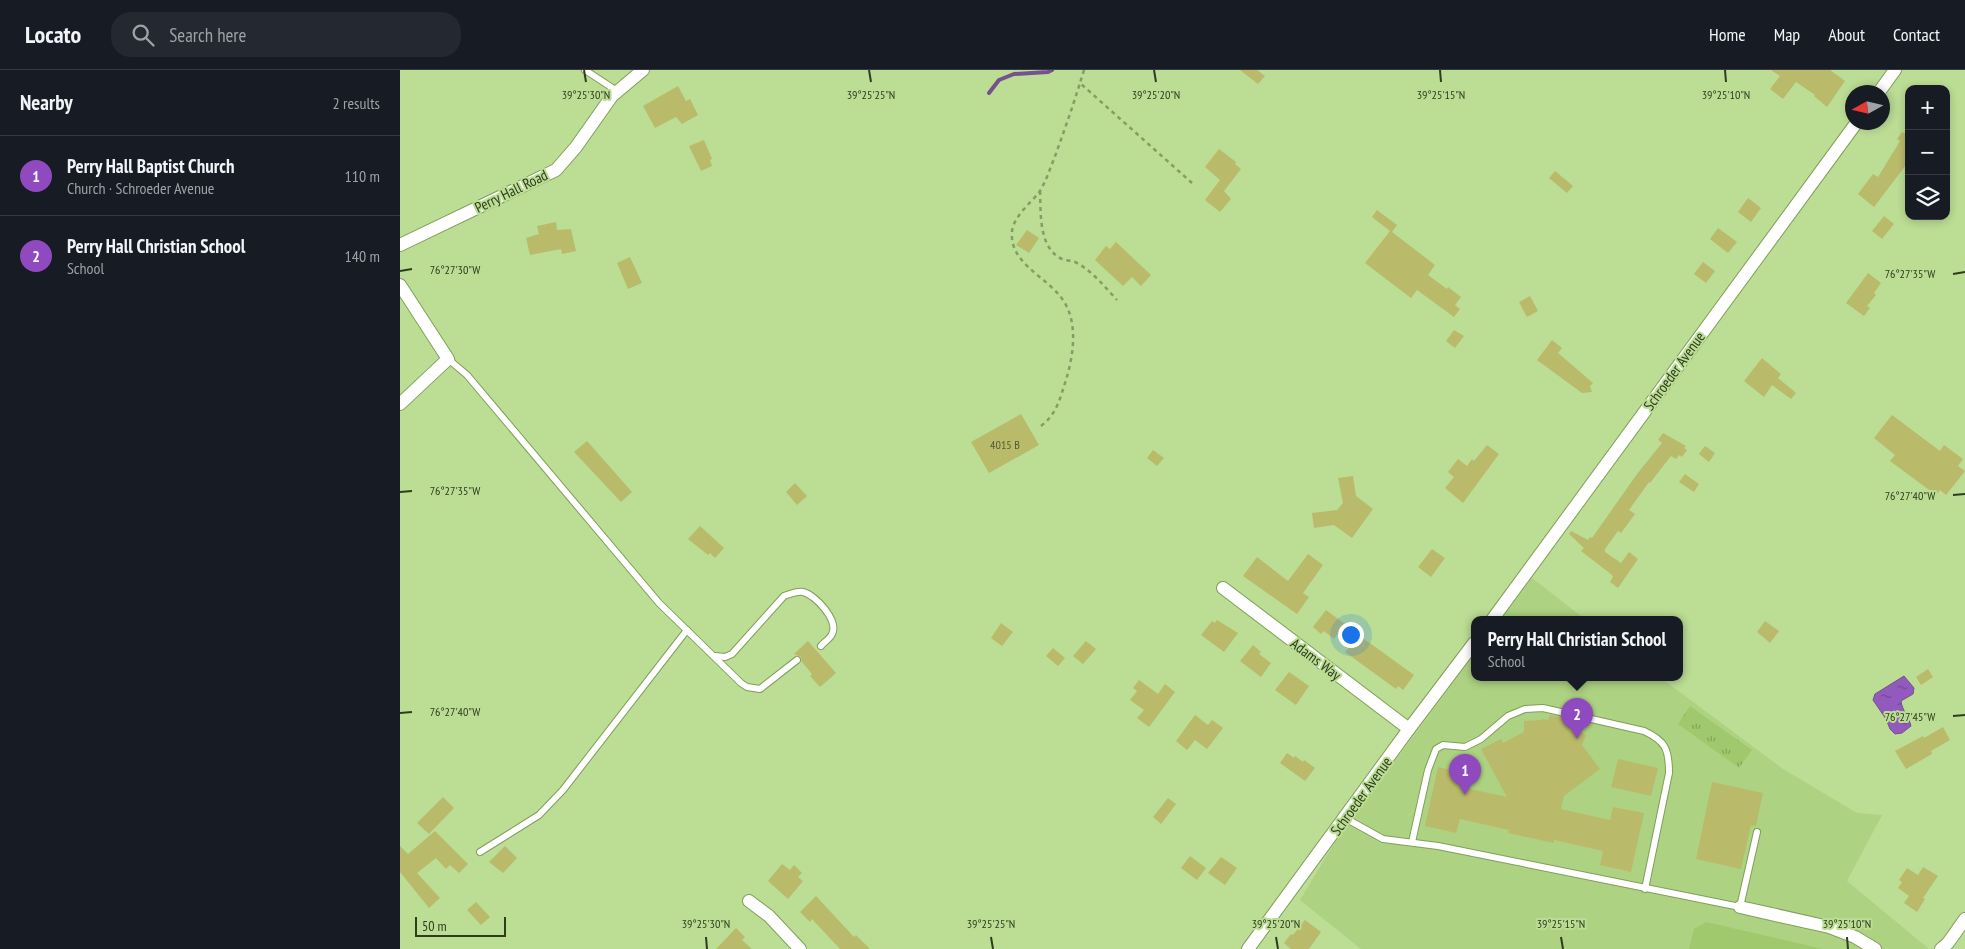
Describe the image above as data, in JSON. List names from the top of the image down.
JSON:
{
  "streets": {
    "street": ["Perry Hall Road", "Schroeder Avenue", "Adams Way"]
  },
  "crossings": [
    ["Schroeder Avenue", "Adams Way"]
  ],
  "house_numbers": ["4015 B"],
  "scale_bar": "50 m",
  "north": "left",
  "page": {
    "header": "Locato",
    "search": "Search here",
    "nav": [
      "Home",
      "Map",
      "About",
      "Contact"
    ],
    "heading": ["Nearby", "2 results"],
    "map_buttons": ["+", "−"],
    "list": [
      {
        "mark": "1",
        "name": "Perry Hall Baptist Church",
        "note": "Church · Schroeder Avenue",
        "value": "110 m"
      },
      {
        "mark": "2",
        "name": "Perry Hall Christian School",
        "note": "School",
        "value": "140 m"
      }
    ],
    "popup": ["Perry Hall Christian School", "School"],
    "pins": ["2", "1"],
    "scale": "50 m"
  },
  "coordinates": [
    "39°25'30\"N",
    "39°25'25\"N",
    "39°25'20\"N",
    "39°25'15\"N",
    "39°25'10\"N",
    "76°27'30\"W",
    "76°27'35\"W",
    "76°27'40\"W",
    "76°27'45\"W"
  ]
}
